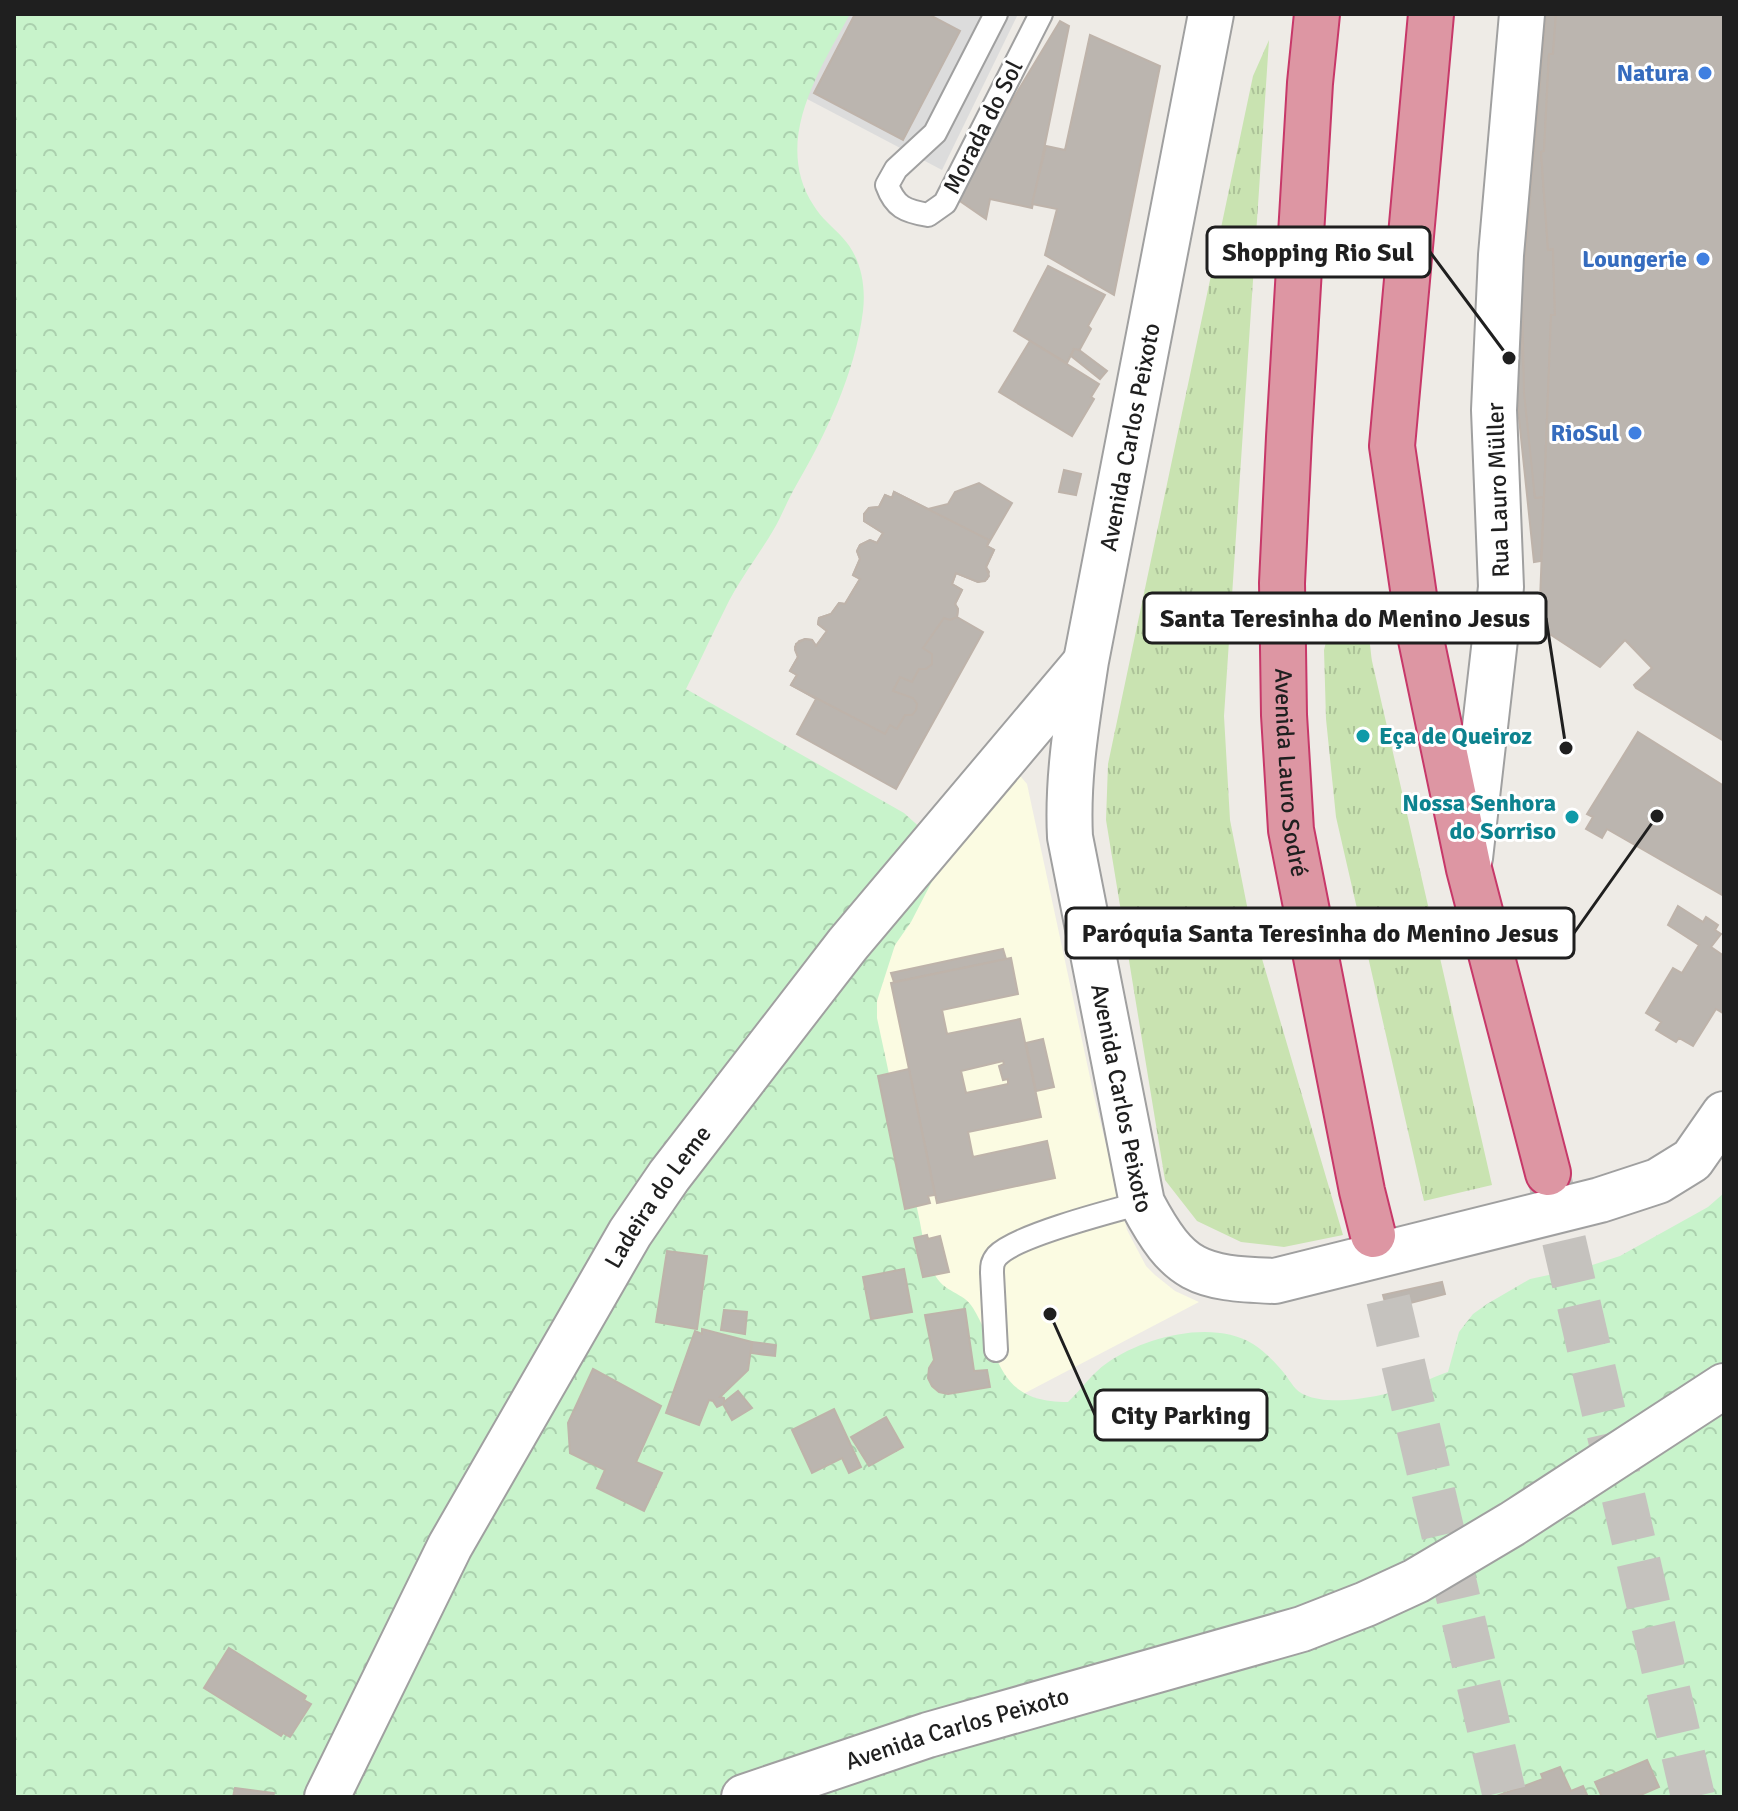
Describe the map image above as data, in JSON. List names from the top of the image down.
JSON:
{
  "streets": {
    "highway": ["Avenida Lauro Sodré"],
    "street": ["Avenida Carlos Peixoto", "Rua Lauro Müller", "Ladeira do Leme"],
    "lane": ["Morada do Sol"]
  },
  "crossings": [
    ["Avenida Carlos Peixoto", "Ladeira do Leme"]
  ],
  "places": [
    "Natura",
    "Loungerie",
    "Shopping Rio Sul",
    "RioSul",
    "Eça de Queiroz",
    "Santa Teresinha do Menino Jesus",
    "Paróquia Santa Teresinha do Menino Jesus",
    "Nossa Senhora do Sorriso",
    "City Parking"
  ]
}
